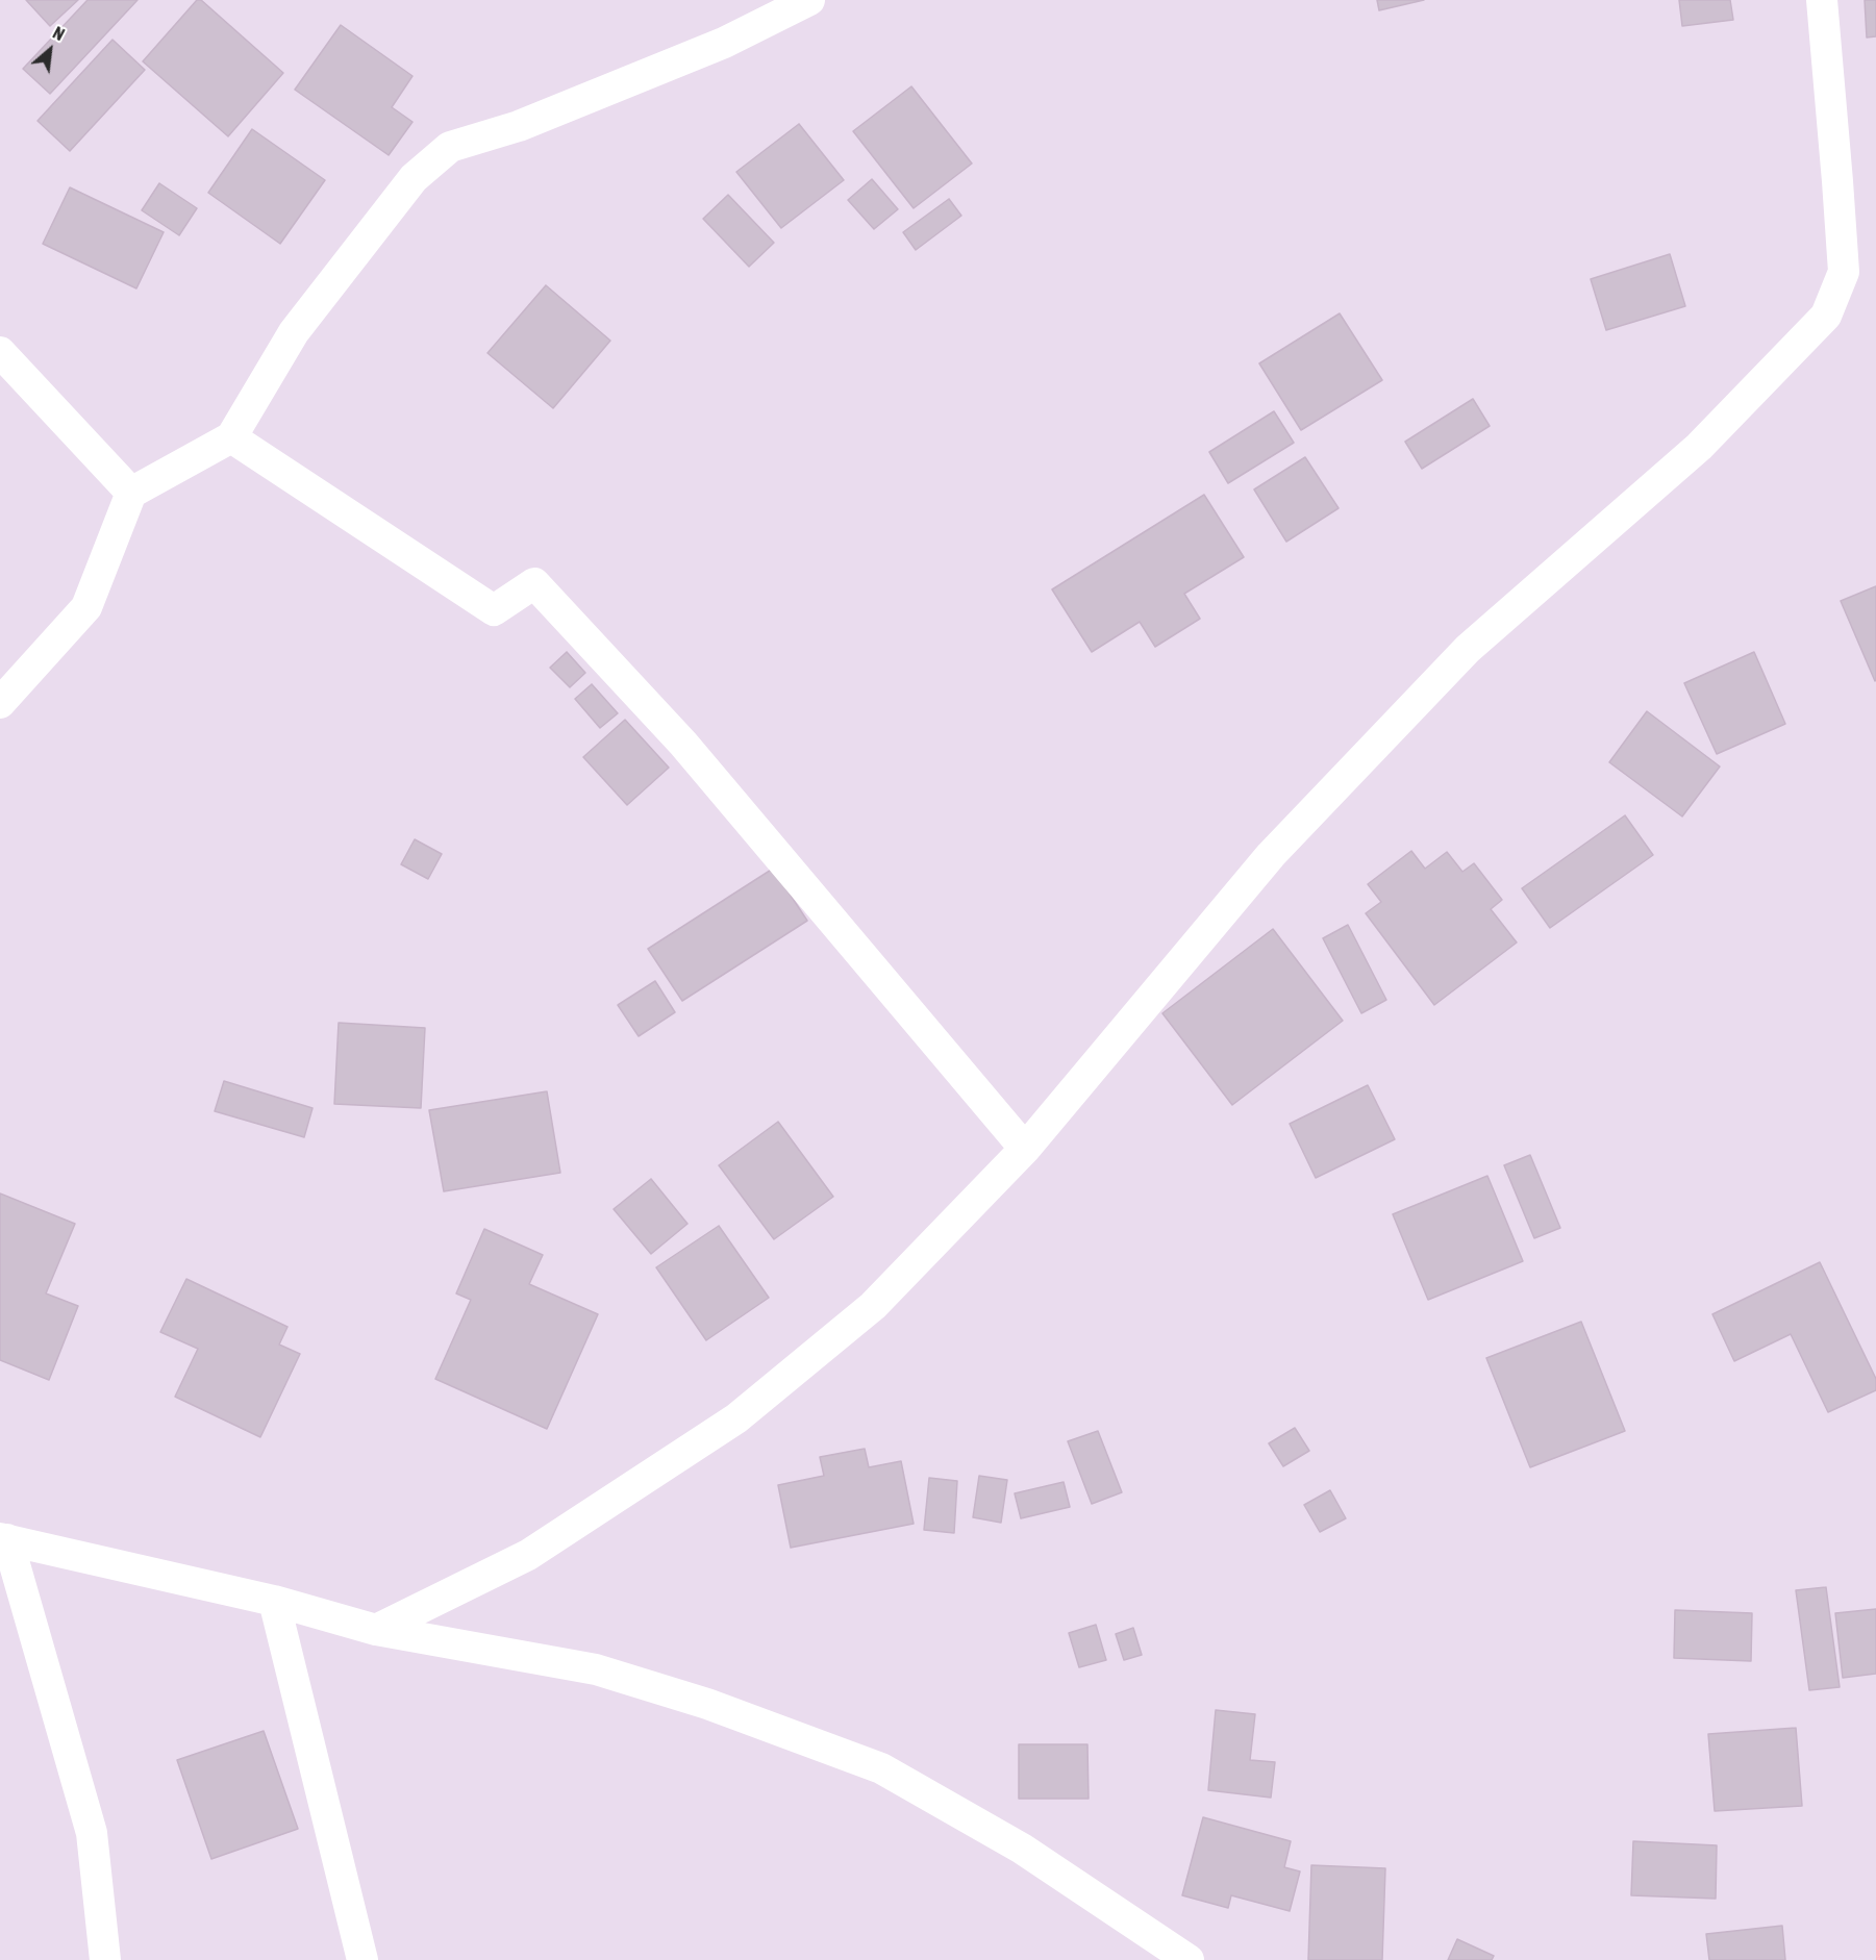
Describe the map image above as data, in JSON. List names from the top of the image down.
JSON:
{
  "north": "top right"
}
